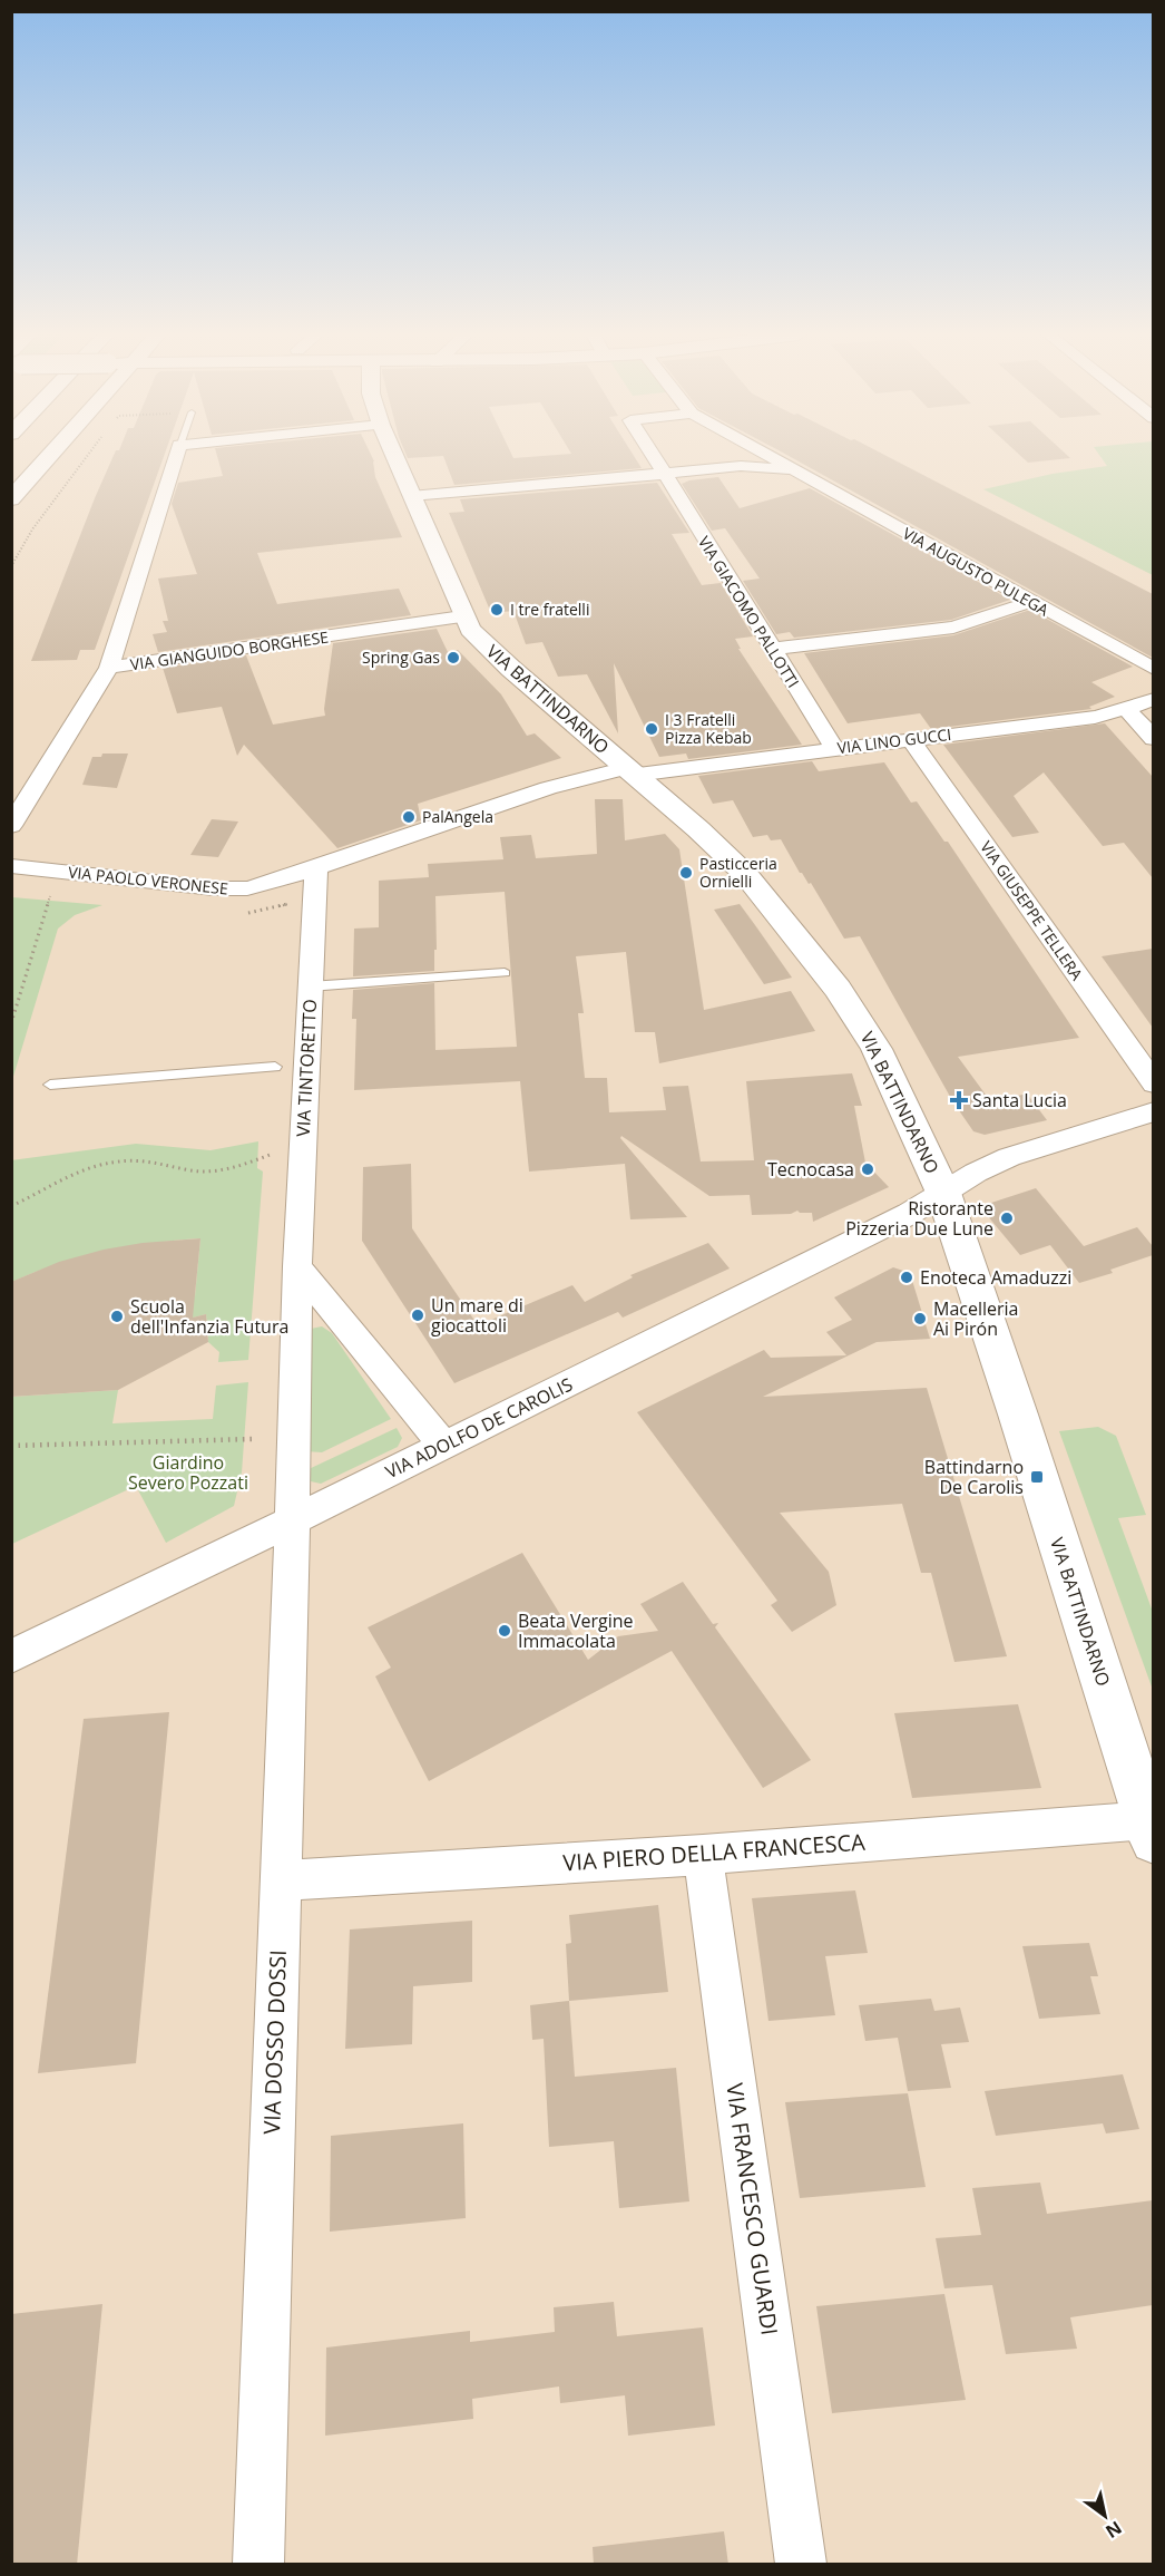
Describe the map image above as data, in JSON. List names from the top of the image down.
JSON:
{
  "streets": {
    "main road": ["VIA BATTINDARNO"],
    "street": [
      "VIA AUGUSTO PULEGA",
      "VIA GIACOMO PALLOTTI",
      "VIA GIANGUIDO BORGHESE",
      "VIA LINO GUCCI",
      "VIA PAOLO VERONESE",
      "VIA GIUSEPPE TELLERA",
      "VIA TINTORETTO",
      "VIA ADOLFO DE CAROLIS",
      "VIA PIERO DELLA FRANCESCA",
      "VIA DOSSO DOSSI",
      "VIA FRANCESCO GUARDI"
    ]
  },
  "crossings": [
    ["VIA GIACOMO PALLOTTI", "VIA LINO GUCCI"],
    ["VIA GIANGUIDO BORGHESE", "VIA BATTINDARNO"],
    ["VIA BATTINDARNO", "VIA LINO GUCCI"],
    ["VIA BATTINDARNO", "VIA PAOLO VERONESE"],
    ["VIA BATTINDARNO", "VIA ADOLFO DE CAROLIS"],
    ["VIA BATTINDARNO", "VIA PIERO DELLA FRANCESCA"],
    ["VIA LINO GUCCI", "VIA PAOLO VERONESE"],
    ["VIA LINO GUCCI", "VIA GIUSEPPE TELLERA"],
    ["VIA PAOLO VERONESE", "VIA TINTORETTO"],
    ["VIA TINTORETTO", "VIA ADOLFO DE CAROLIS"],
    ["VIA TINTORETTO", "VIA DOSSO DOSSI"],
    ["VIA ADOLFO DE CAROLIS", "VIA DOSSO DOSSI"],
    ["VIA PIERO DELLA FRANCESCA", "VIA DOSSO DOSSI"],
    ["VIA PIERO DELLA FRANCESCA", "VIA FRANCESCO GUARDI"]
  ],
  "parks": ["Giardino Severo Pozzati"],
  "places": {
    "other": [
      "I tre fratelli",
      "Spring Gas",
      "I 3 Fratelli Pizza Kebab",
      "PalAngela",
      "Pasticceria Ornielli",
      "Tecnocasa",
      "Ristorante Pizzeria Due Lune",
      "Enoteca Amaduzzi",
      "Un mare di giocattoli",
      "Scuola dell'Infanzia Futura",
      "Macelleria Ai Pirón",
      "Beata Vergine Immacolata"
    ],
    "health": ["Santa Lucia"],
    "transit": ["Battindarno De Carolis"]
  },
  "north": "bottom right"
}
